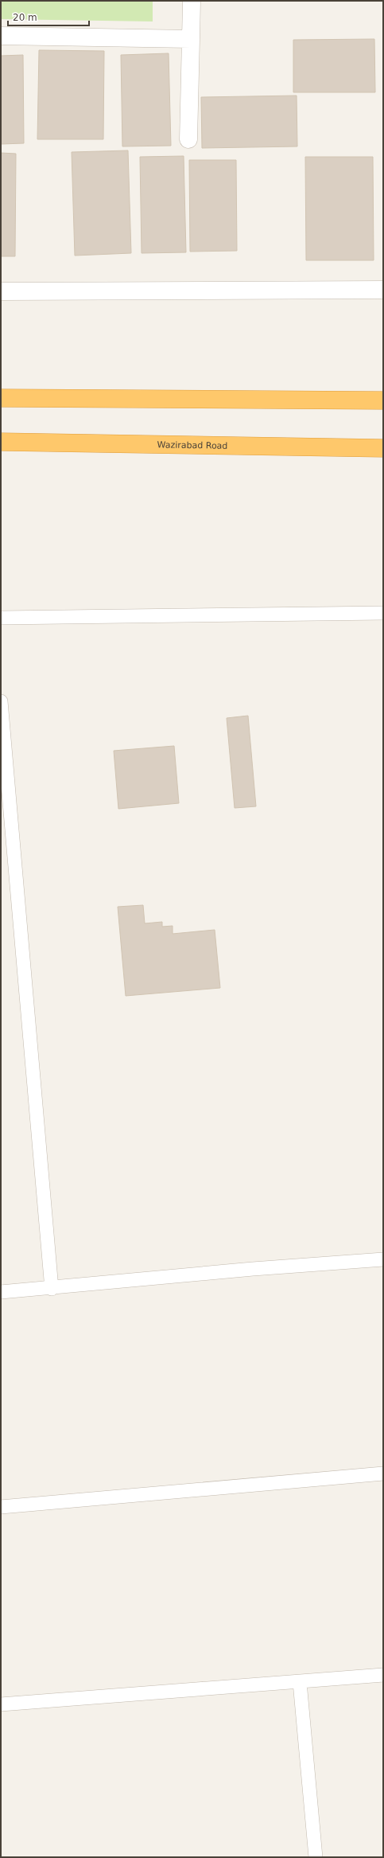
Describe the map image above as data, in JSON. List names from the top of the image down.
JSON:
{
  "streets": {
    "highway": ["Wazirabad Road"]
  },
  "scale_bar": "20 m"
}
